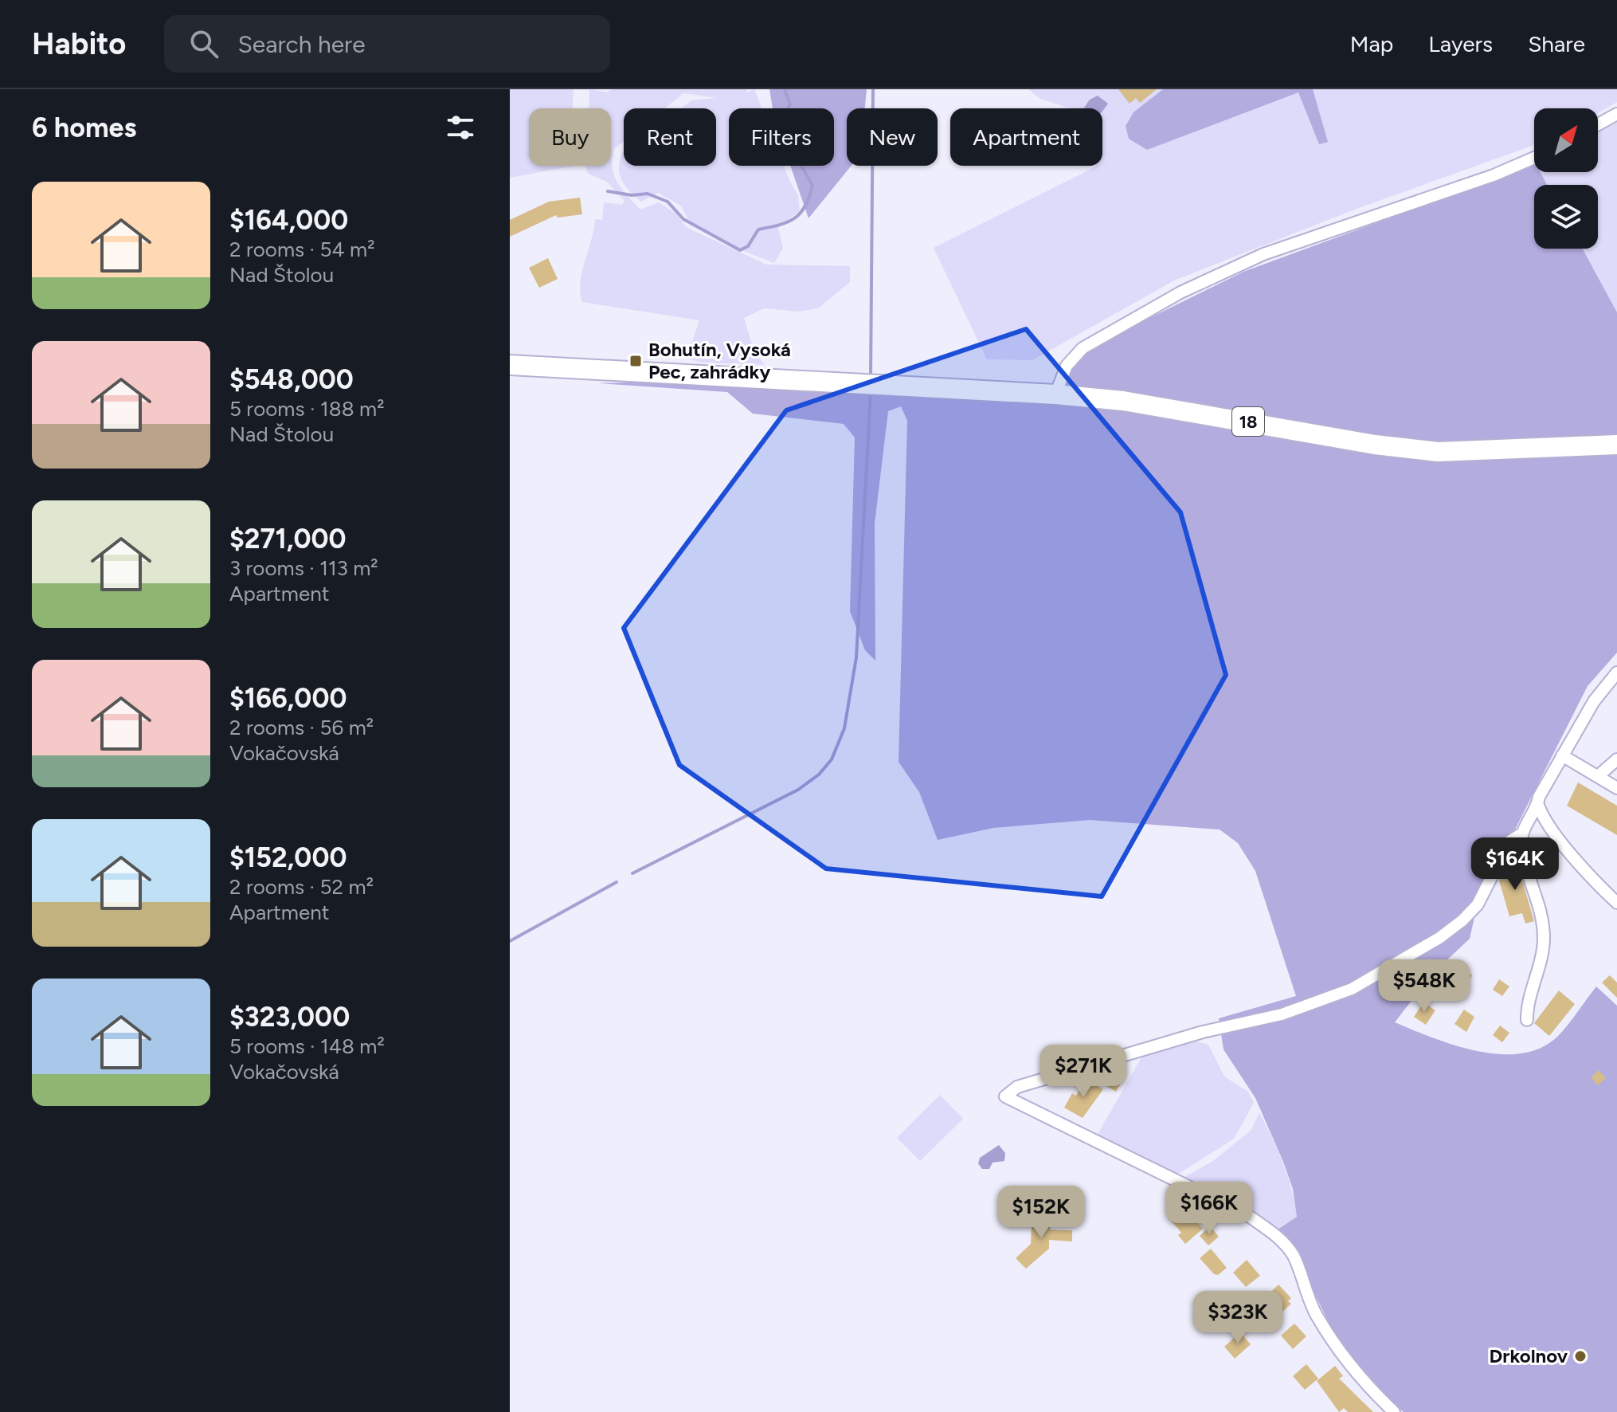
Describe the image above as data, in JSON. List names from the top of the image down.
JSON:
{
  "streets": {
    "main road": ["18"]
  },
  "places": {
    "transit": ["Bohutín, Vysoká Pec, zahrádky"],
    "other": ["Drkolnov"]
  },
  "north": "top right",
  "page": {
    "header": "Habito",
    "search": "Search here",
    "nav": ["Map", "Layers", "Share"],
    "heading": "6 homes",
    "chip": [
      "Buy",
      "Rent",
      "Filters",
      "New",
      "Apartment"
    ],
    "list": [
      {
        "name": "$164,000",
        "note": "2 rooms · 54 m² · Nad Štolou"
      },
      {
        "name": "$548,000",
        "note": "5 rooms · 188 m² · Nad Štolou"
      },
      {
        "name": "$271,000",
        "note": "3 rooms · 113 m² · Apartment"
      },
      {
        "name": "$166,000",
        "note": "2 rooms · 56 m² · Vokačovská"
      },
      {
        "name": "$152,000",
        "note": "2 rooms · 52 m² · Apartment"
      },
      {
        "name": "$323,000",
        "note": "5 rooms · 148 m² · Vokačovská"
      }
    ],
    "price": [
      "$164K",
      "$548K",
      "$271K",
      "$166K",
      "$152K",
      "$323K"
    ]
  }
}
